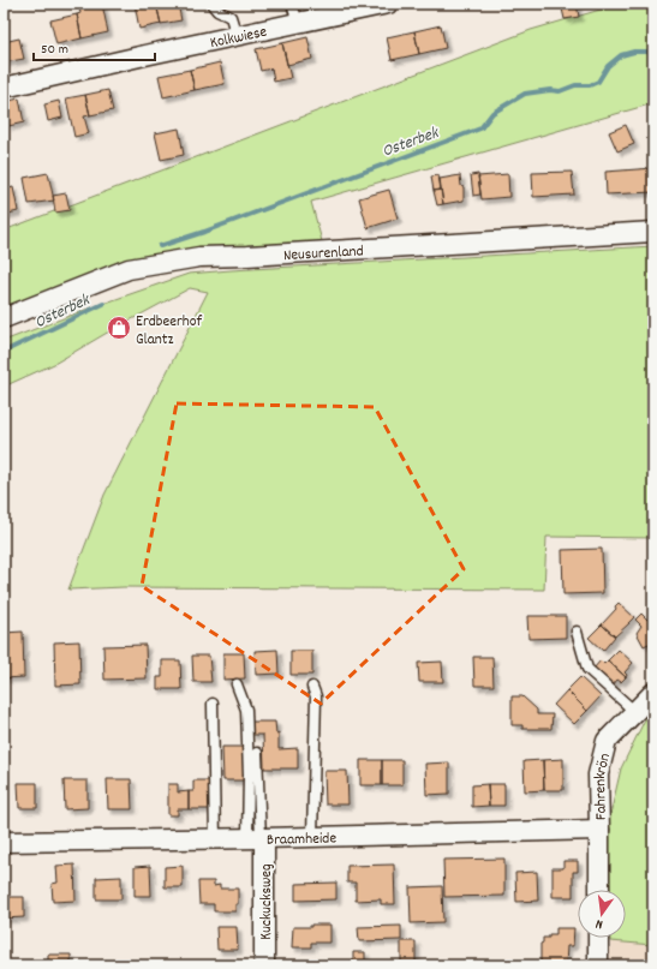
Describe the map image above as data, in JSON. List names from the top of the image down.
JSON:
{
  "streets": {
    "street": [
      "Kolkwiese",
      "Neusurenland",
      "Fahrenkrön",
      "Braamheide",
      "Kuckucksweg"
    ]
  },
  "crossings": [
    ["Fahrenkrön", "Braamheide"],
    ["Braamheide", "Kuckucksweg"]
  ],
  "water": ["Osterbek"],
  "places": {
    "shop": ["Erdbeerhof Glantz"]
  },
  "scale_bar": "50 m",
  "north": "bottom"
}
